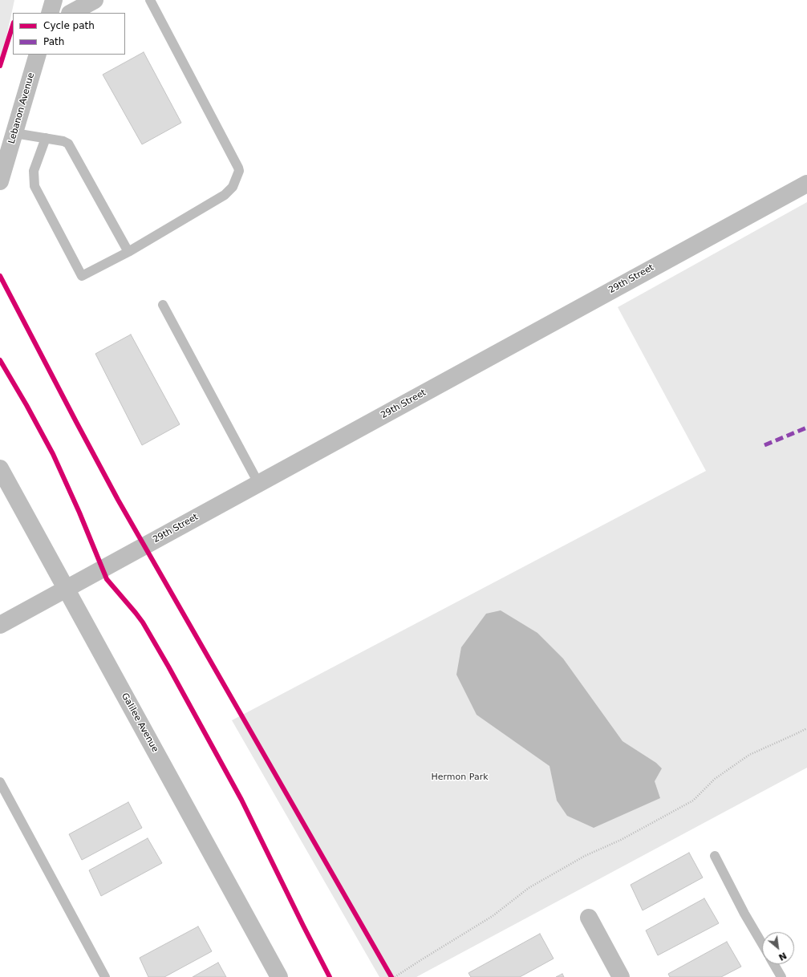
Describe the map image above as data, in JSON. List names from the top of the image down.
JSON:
{
  "streets": {
    "street": ["Lebanon Avenue", "29th Street", "Galilee Avenue"]
  },
  "crossings": [
    ["29th Street", "Galilee Avenue"]
  ],
  "parks": ["Hermon Park"],
  "legend": ["Cycle path", "Path"],
  "north": "bottom right"
}
